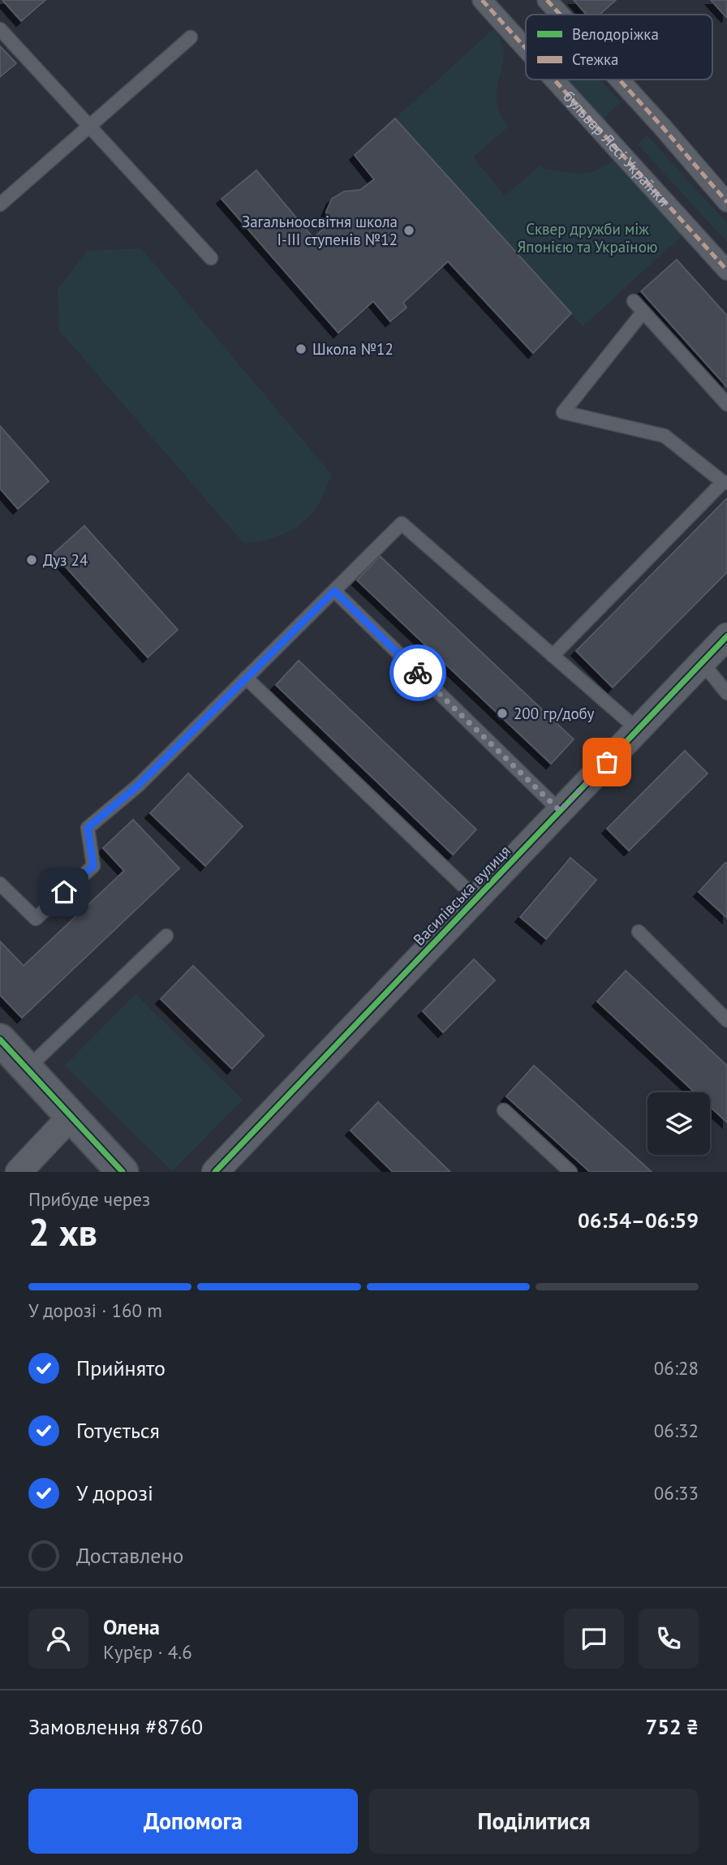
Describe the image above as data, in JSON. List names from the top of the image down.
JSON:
{
  "streets": {
    "street": ["бульвар Лесі Українки", "Василівська вулиця"]
  },
  "parks": ["Сквер дружби між Японією та Україною"],
  "places": [
    "Загальноосвітня школа І-ІІІ ступенів №12",
    "Школа №12",
    "Дуз 24",
    "200 гр/добу"
  ],
  "legend": ["Велодоріжка", "Стежка"],
  "page": {
    "heading": ["2 хв", "Прибуде через", "06:54–06:59"],
    "panel": [
      "Олена",
      "Кур’єр · 4.6",
      "Замовлення #8760",
      "752 ₴"
    ],
    "bar": "У дорозі · 160 m",
    "list": [
      ["Прийнято", "06:28"],
      ["Готується", "06:32"],
      ["У дорозі", "06:33"],
      "Доставлено"
    ],
    "buttons": ["Допомога", "Поділитися"]
  }
}
